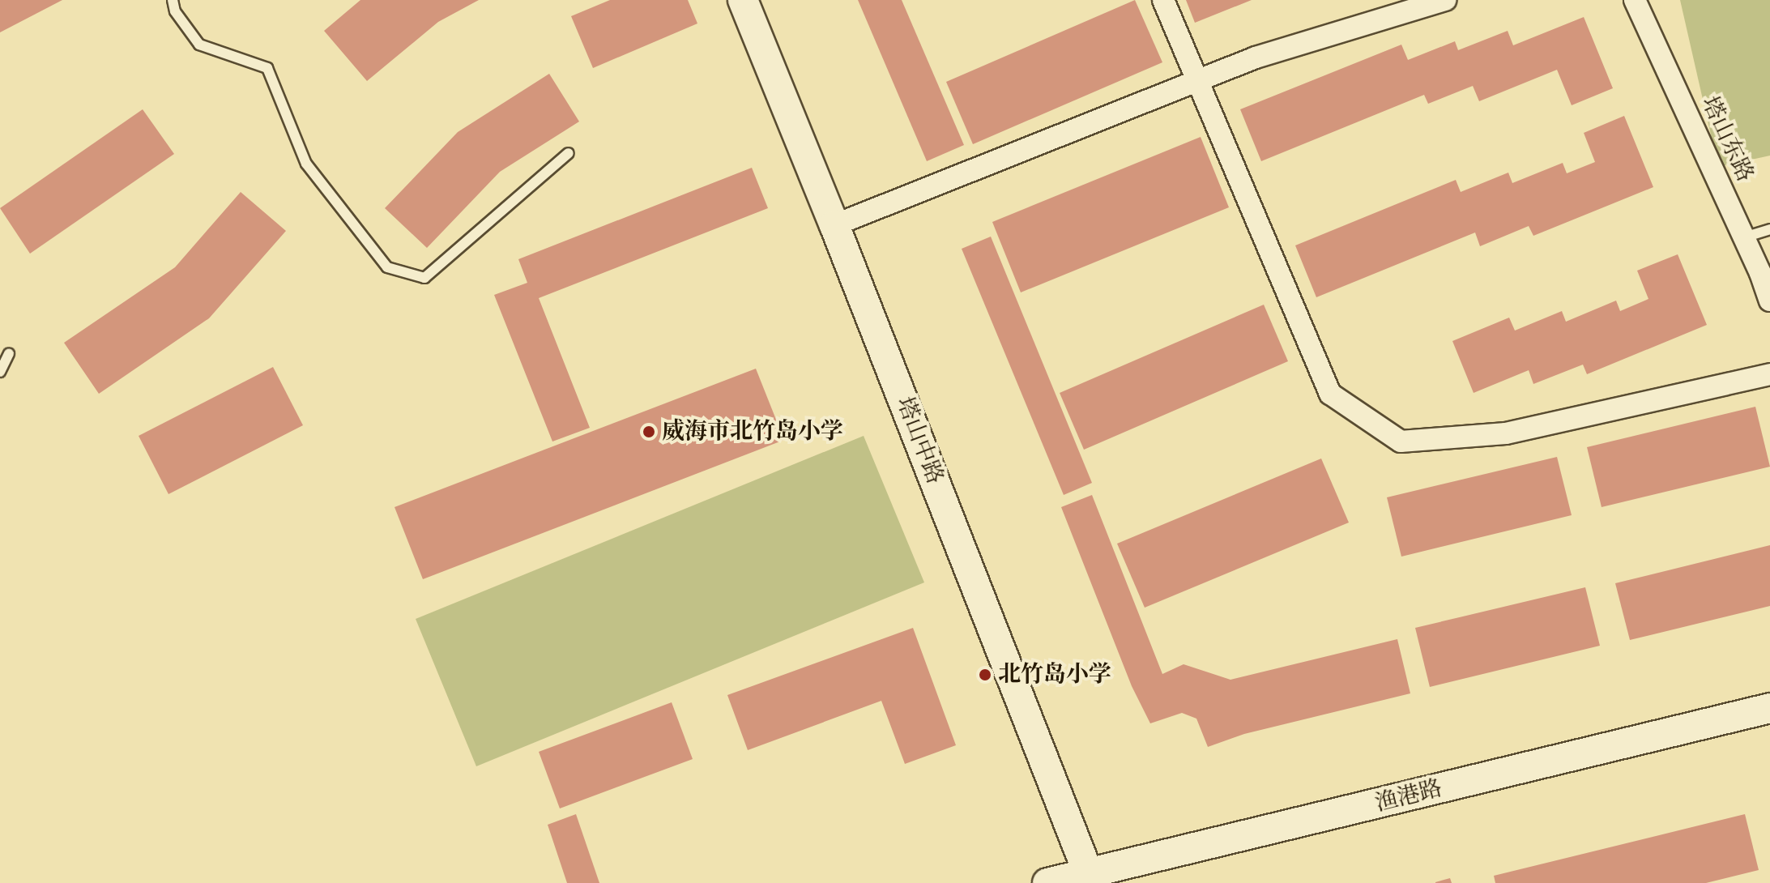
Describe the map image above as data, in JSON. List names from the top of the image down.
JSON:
{
  "streets": {
    "main road": ["塔山中路", "渔港路"],
    "street": ["塔山东路"]
  },
  "crossings": [
    ["塔山中路", "渔港路"]
  ],
  "places": ["威海市北竹岛小学", "北竹岛小学"]
}
